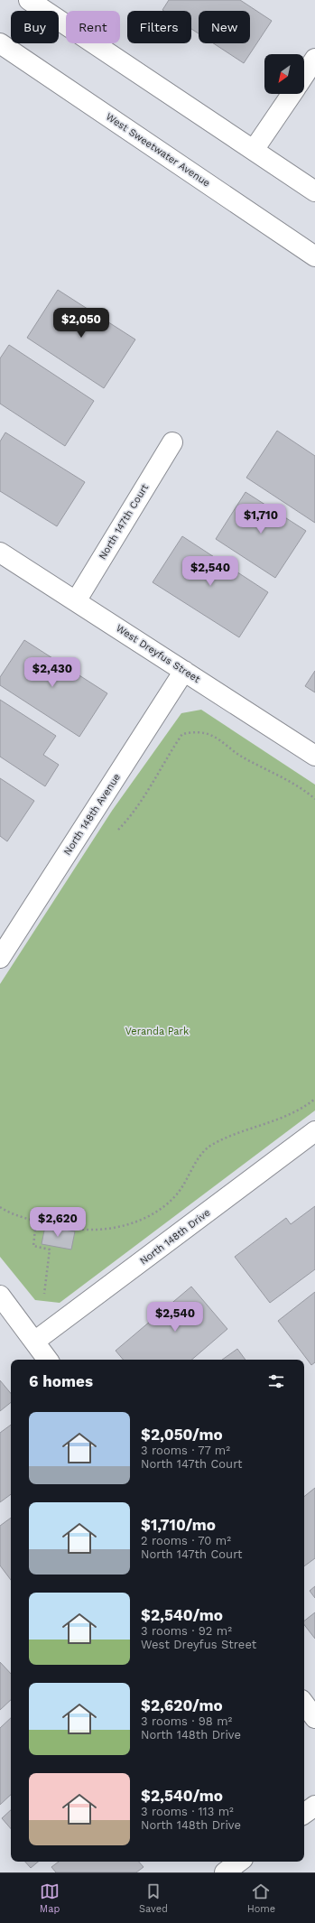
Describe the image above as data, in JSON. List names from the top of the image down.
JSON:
{
  "streets": {
    "street": [
      "West Sweetwater Avenue",
      "North 147th Court",
      "West Dreyfus Street",
      "North 148th Avenue",
      "North 148th Drive"
    ]
  },
  "crossings": [
    ["North 147th Court", "West Dreyfus Street"],
    ["West Dreyfus Street", "North 148th Avenue"]
  ],
  "parks": ["Veranda Park"],
  "north": "bottom left",
  "page": {
    "chip": [
      "Buy",
      "Rent",
      "Filters",
      "New"
    ],
    "price": [
      "$2,050",
      "$1,710",
      "$2,540",
      "$2,430",
      "$2,620",
      "$2,540"
    ],
    "heading": "6 homes",
    "list": [
      {
        "name": "$2,050/mo",
        "note": "3 rooms · 77 m² · North 147th Court"
      },
      {
        "name": "$1,710/mo",
        "note": "2 rooms · 70 m² · North 147th Court"
      },
      {
        "name": "$2,540/mo",
        "note": "3 rooms · 92 m² · West Dreyfus Street"
      },
      {
        "name": "$2,620/mo",
        "note": "3 rooms · 98 m² · North 148th Drive"
      },
      {
        "name": "$2,540/mo",
        "note": "3 rooms · 113 m² · North 148th Drive"
      }
    ],
    "tabs": ["Map", "Saved", "Home"]
  }
}
